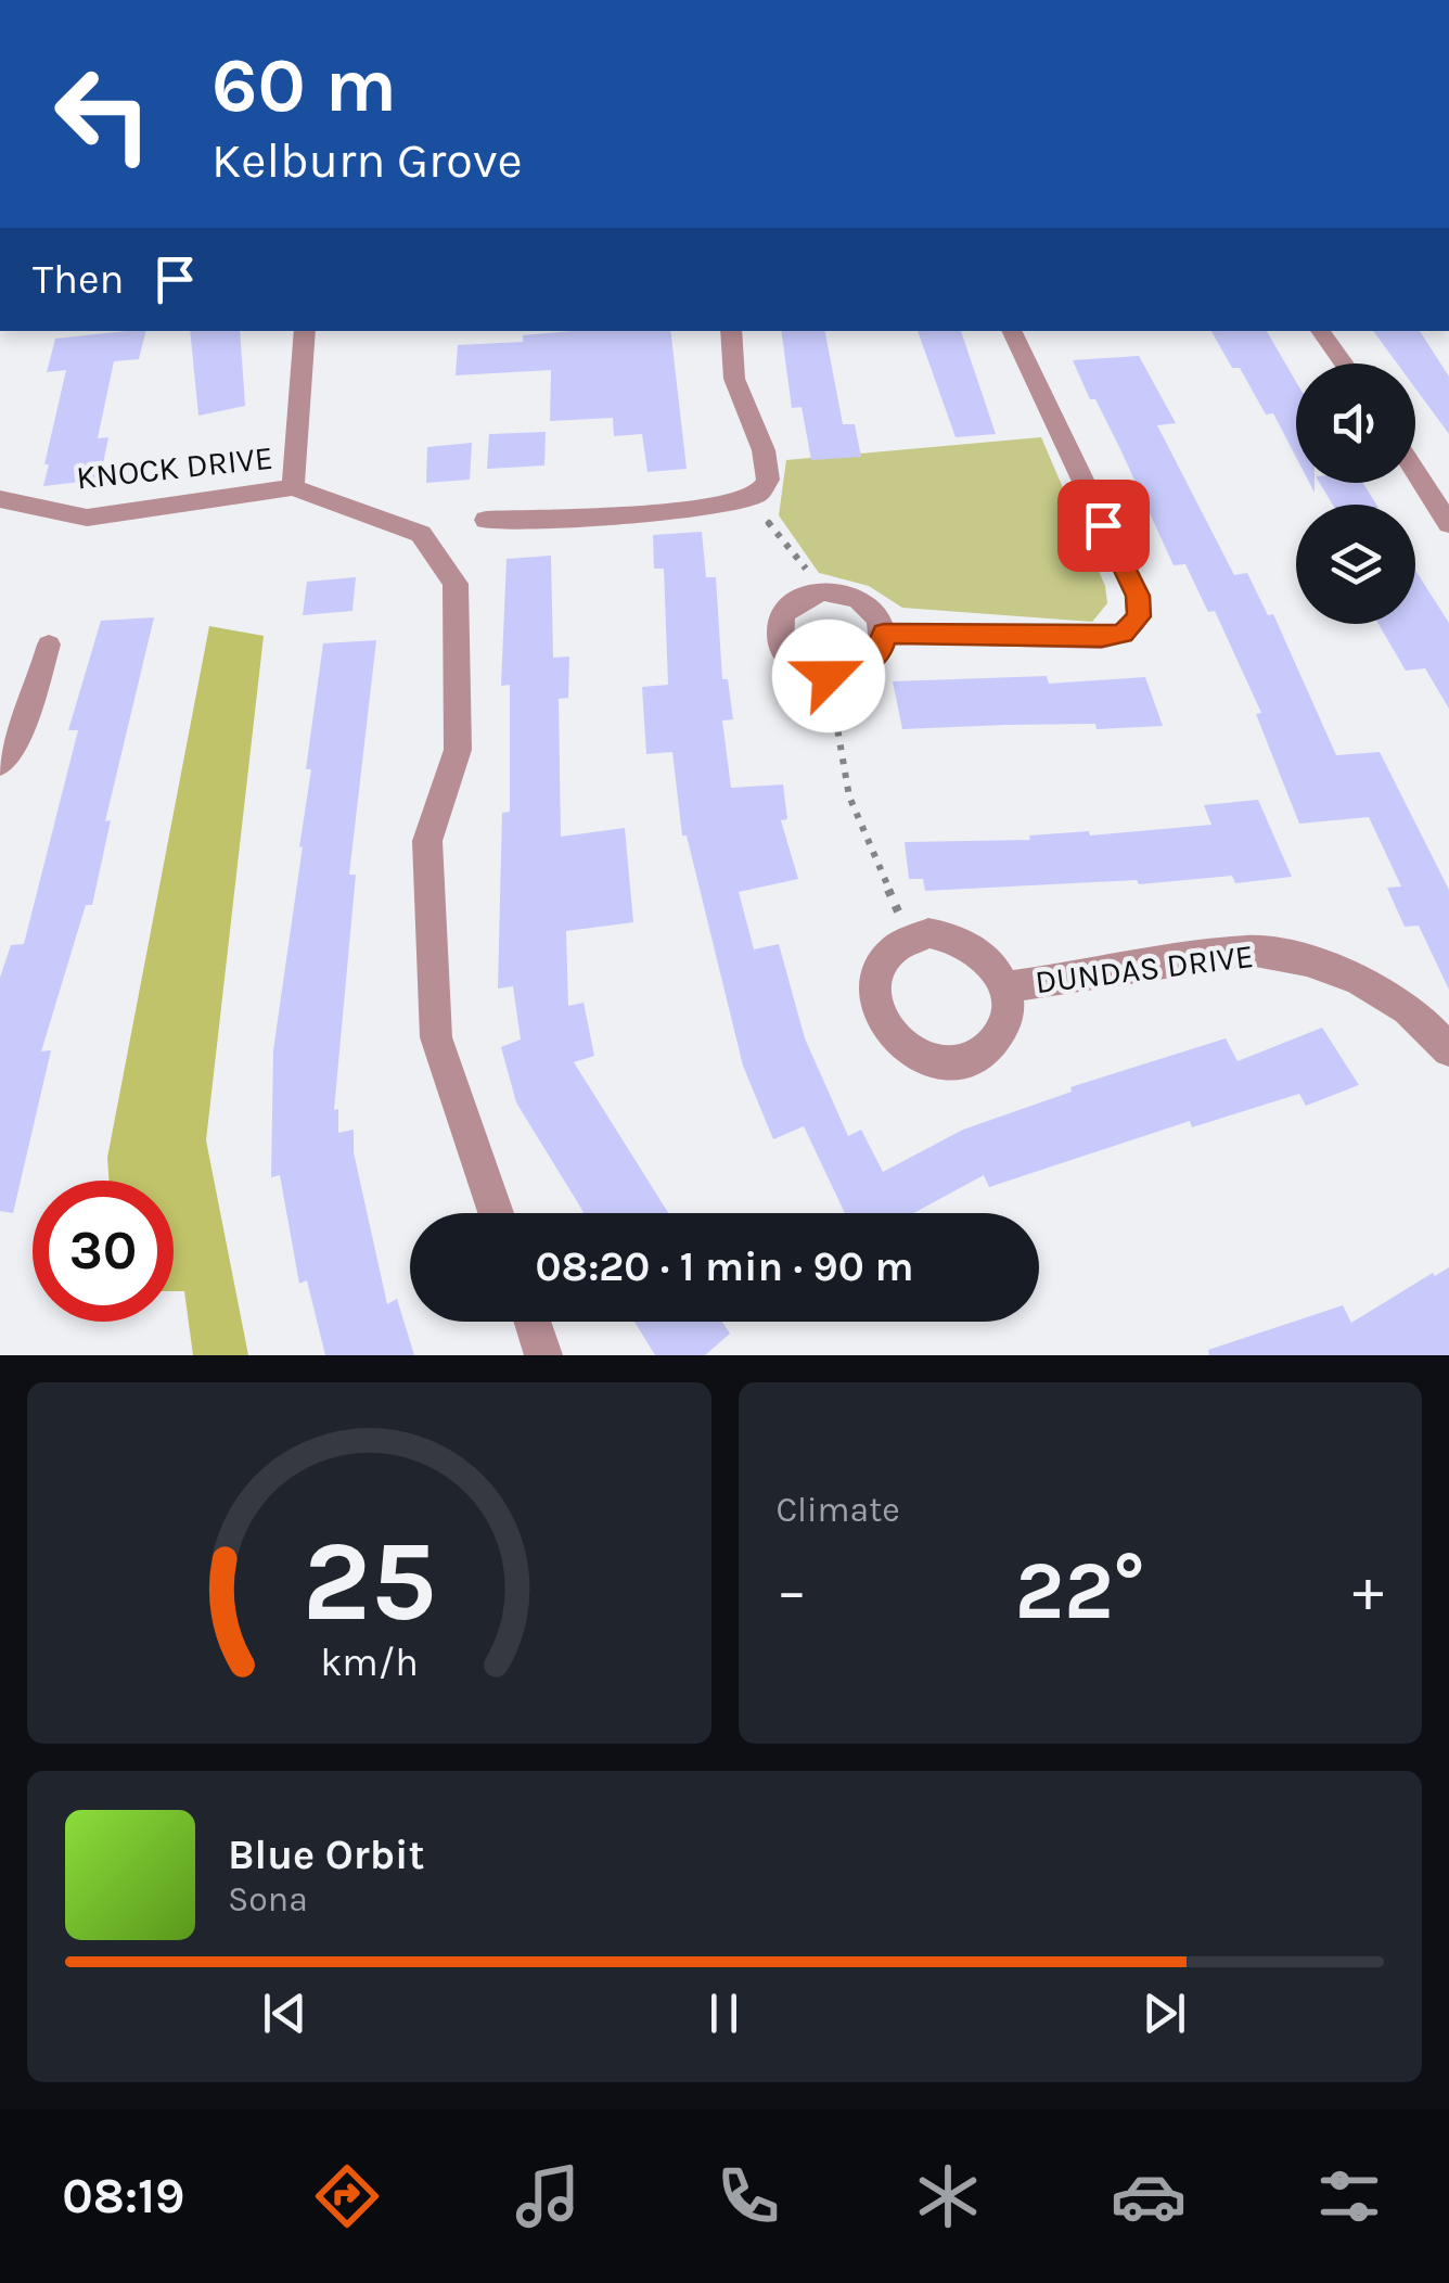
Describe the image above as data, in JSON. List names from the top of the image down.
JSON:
{
  "streets": {
    "street": ["KNOCK DRIVE", "DUNDAS DRIVE"]
  },
  "page": {
    "turn": ["60 m", "Kelburn Grove"],
    "then": "Then",
    "limit": "30",
    "trip": "08:20 · 1 min · 90 m",
    "tile": "Climate",
    "heat": ["−", "22°", "+"],
    "song": ["Blue Orbit", "Sona"],
    "tabs": "08:19",
    "gauge": ["25", "km/h"]
  }
}
